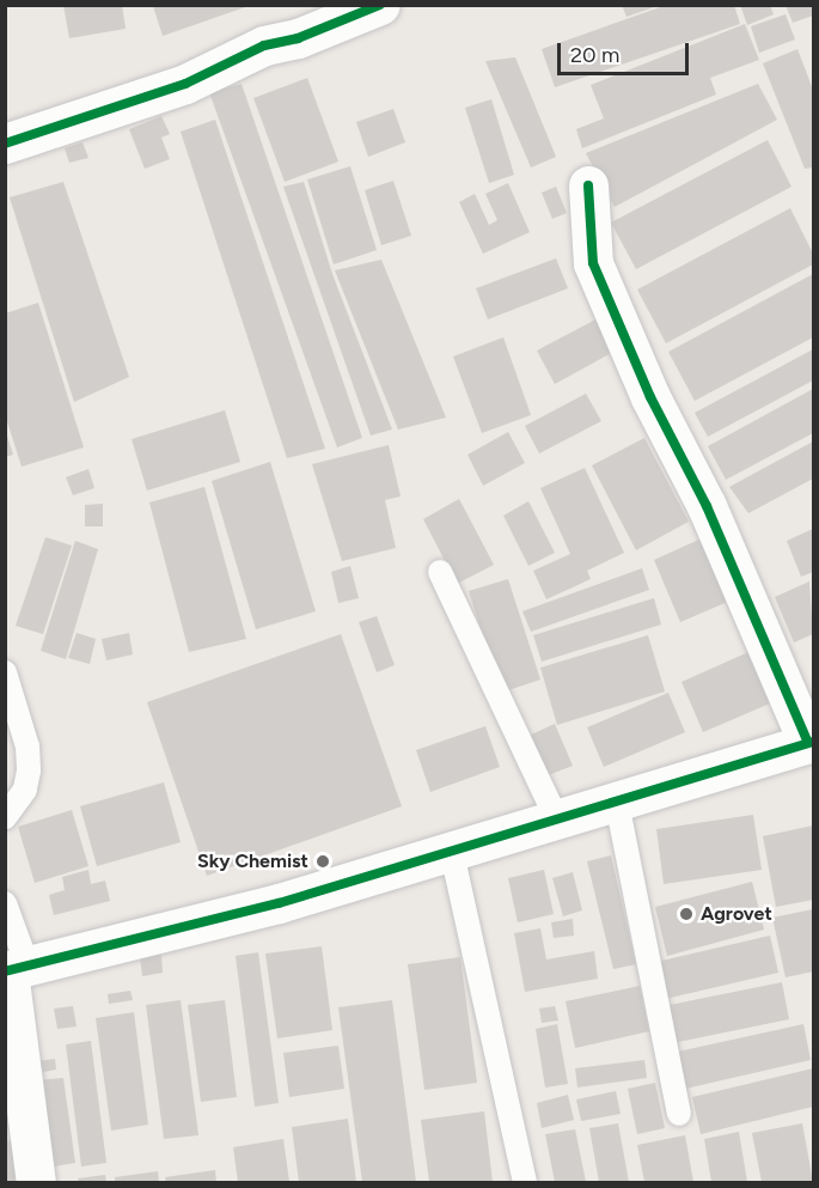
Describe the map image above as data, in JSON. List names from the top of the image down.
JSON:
{
  "places": ["Sky Chemist", "Agrovet"],
  "scale_bar": "20 m"
}
